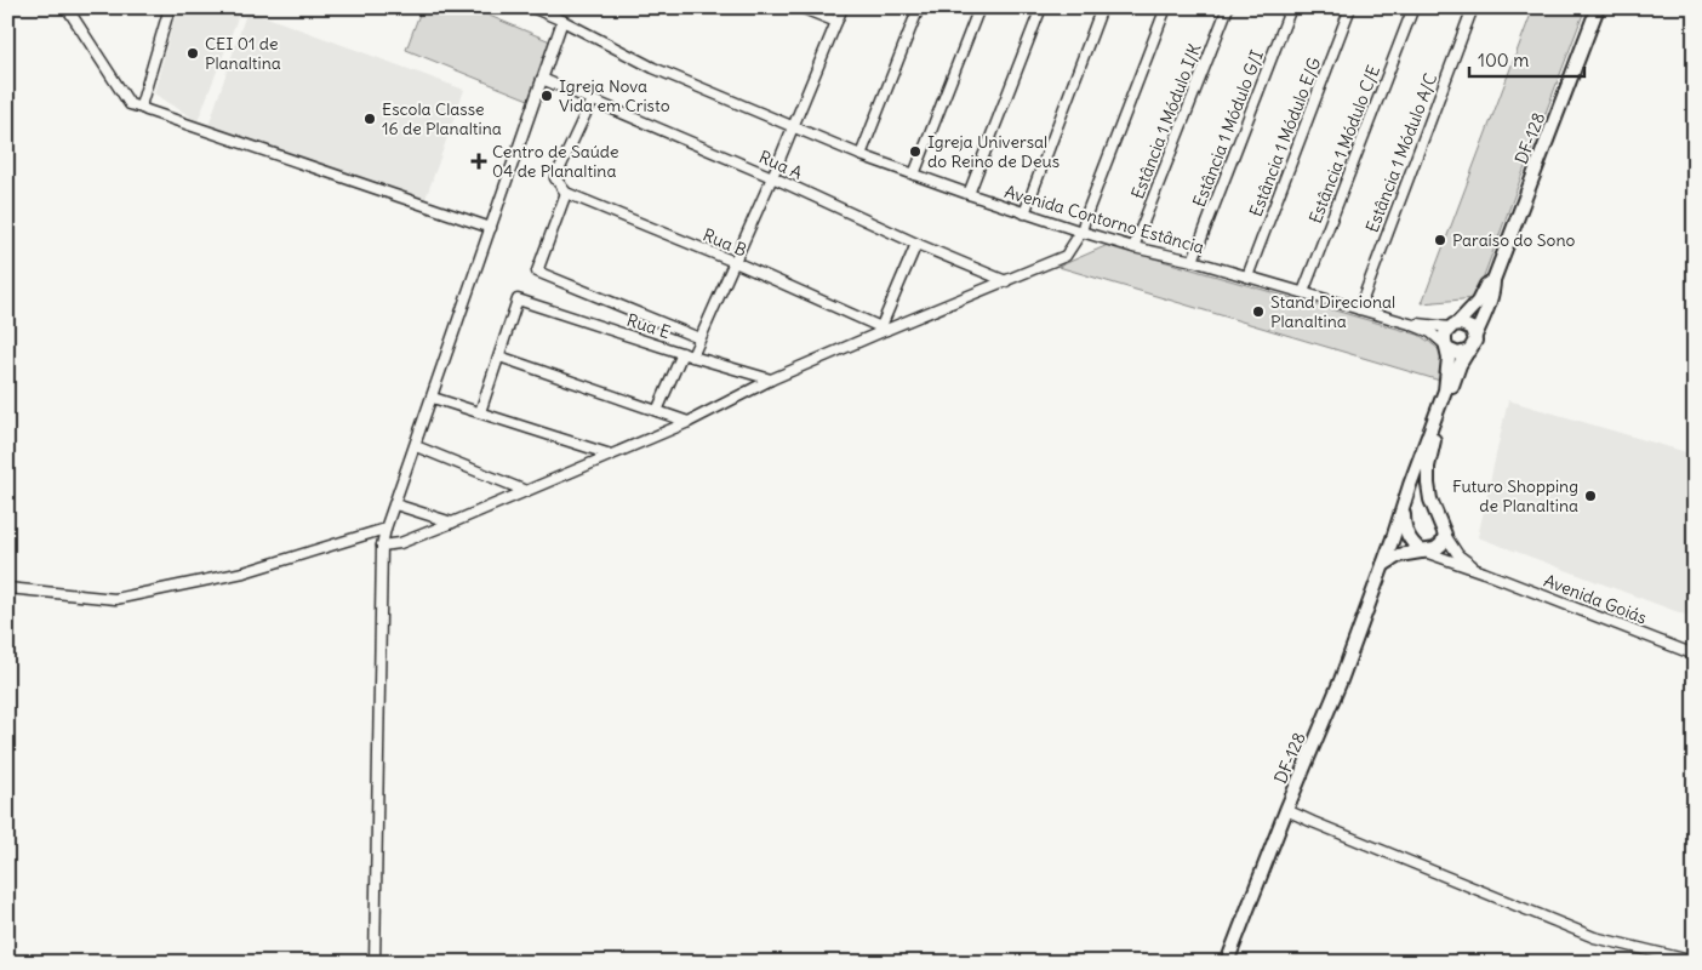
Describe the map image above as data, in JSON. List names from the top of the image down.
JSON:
{
  "streets": {
    "main road": ["DF-128"],
    "street": [
      "Estância 1 Módulo I/K",
      "Estância 1 Módulo G/I",
      "Estância 1 Módulo E/G",
      "Estância 1 Módulo C/E",
      "Estância 1 Módulo A/C",
      "Rua A",
      "Avenida Contorno Estância",
      "Rua B",
      "Rua E",
      "Avenida Goiás"
    ]
  },
  "crossings": [
    ["Estância 1 Módulo I/K", "Avenida Contorno Estância"],
    ["Estância 1 Módulo G/I", "Avenida Contorno Estância"],
    ["Estância 1 Módulo E/G", "Avenida Contorno Estância"],
    ["DF-128", "Avenida Contorno Estância"],
    ["DF-128", "Avenida Goiás"],
    ["Estância 1 Módulo C/E", "Avenida Contorno Estância"],
    ["Estância 1 Módulo A/C", "Avenida Contorno Estância"]
  ],
  "places": {
    "other": [
      "CEI 01 de Planaltina",
      "Igreja Nova Vida em Cristo",
      "Escola Classe 16 de Planaltina",
      "Igreja Universal do Reino de Deus",
      "Paraíso do Sono",
      "Stand Direcional Planaltina",
      "Futuro Shopping de Planaltina"
    ],
    "health": ["Centro de Saúde 04 de Planaltina"]
  },
  "scale_bar": "100 m"
}
